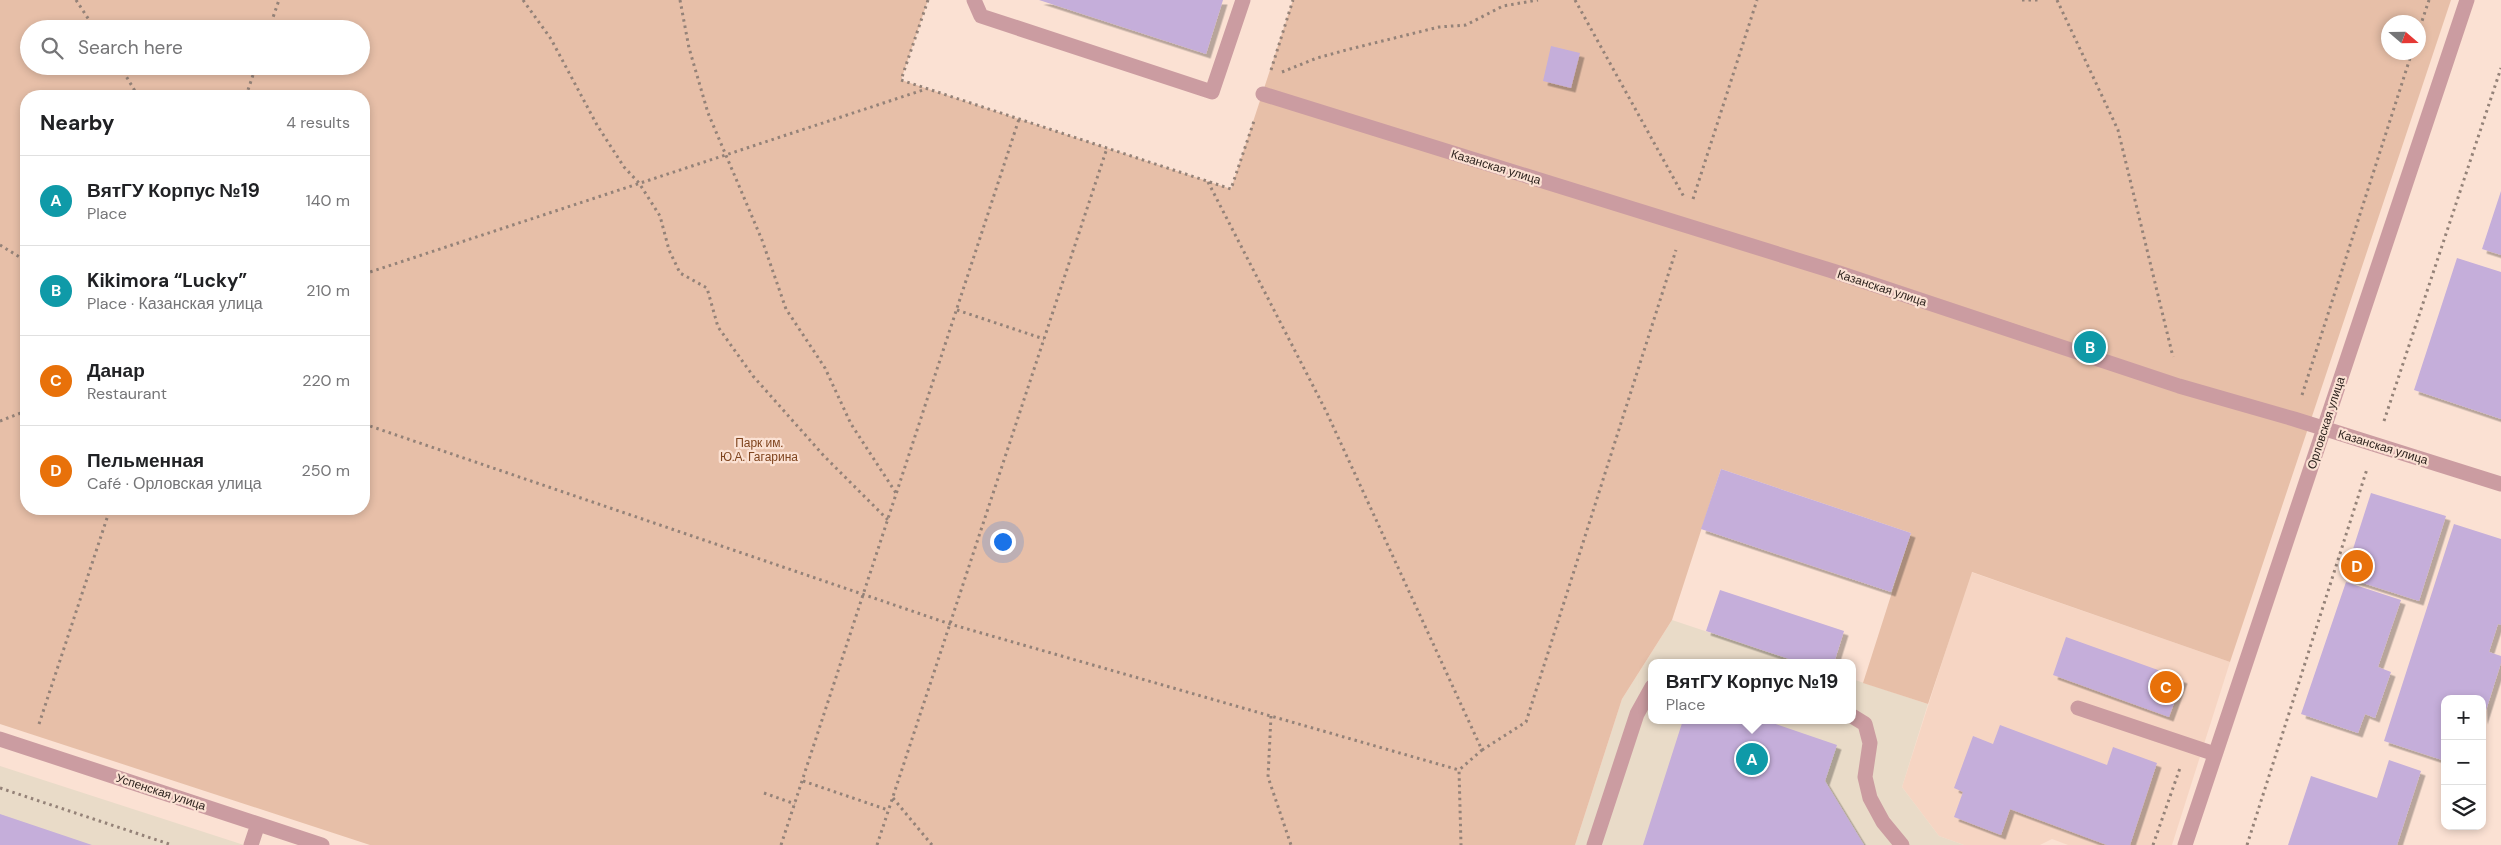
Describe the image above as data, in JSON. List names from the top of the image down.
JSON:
{
  "streets": {
    "street": ["Казанская улица", "Орловская улица", "Успенская улица"]
  },
  "crossings": [
    ["Казанская улица", "Орловская улица"]
  ],
  "parks": ["Парк им. Ю.А. Гагарина"],
  "north": "right",
  "page": {
    "search": "Search here",
    "heading": ["Nearby", "4 results"],
    "list": [
      {
        "mark": "A",
        "name": "ВятГУ Корпус №19",
        "note": "Place",
        "value": "140 m"
      },
      {
        "mark": "B",
        "name": "Kikimora “Lucky”",
        "note": "Place · Казанская улица",
        "value": "210 m"
      },
      {
        "mark": "C",
        "name": "Данар",
        "note": "Restaurant",
        "value": "220 m"
      },
      {
        "mark": "D",
        "name": "Пельменная",
        "note": "Café · Орловская улица",
        "value": "250 m"
      }
    ],
    "pins": [
      "B",
      "D",
      "C",
      "A"
    ],
    "popup": ["ВятГУ Корпус №19", "Place"],
    "map_buttons": ["+", "−"]
  }
}
